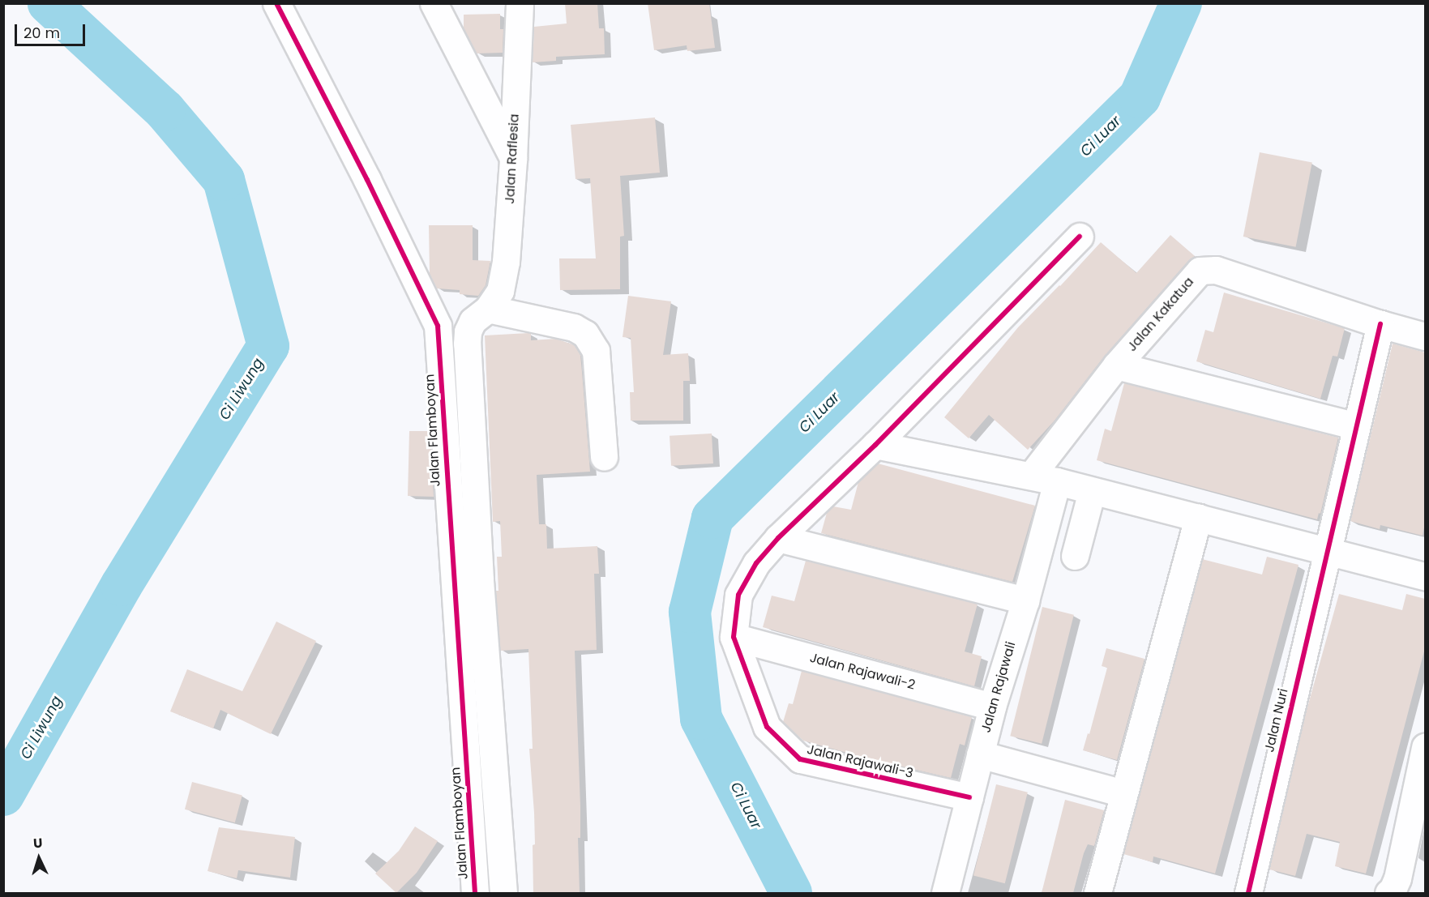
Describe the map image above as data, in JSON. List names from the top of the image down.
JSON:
{
  "streets": {
    "street": [
      "Jalan Raflesia",
      "Jalan Kakatua",
      "Jalan Flamboyan",
      "Jalan Rajawali-2",
      "Jalan Rajawali",
      "Jalan Nuri",
      "Jalan Rajawali-3"
    ]
  },
  "crossings": [
    ["Jalan Kakatua", "Jalan Nuri"],
    ["Jalan Rajawali-2", "Jalan Rajawali"],
    ["Jalan Rajawali-2", "Jalan Rajawali-3"],
    ["Jalan Rajawali", "Jalan Rajawali-3"]
  ],
  "water": ["Ci Luar", "Ci Liwung"],
  "scale_bar": "20 m",
  "north": "top"
}
